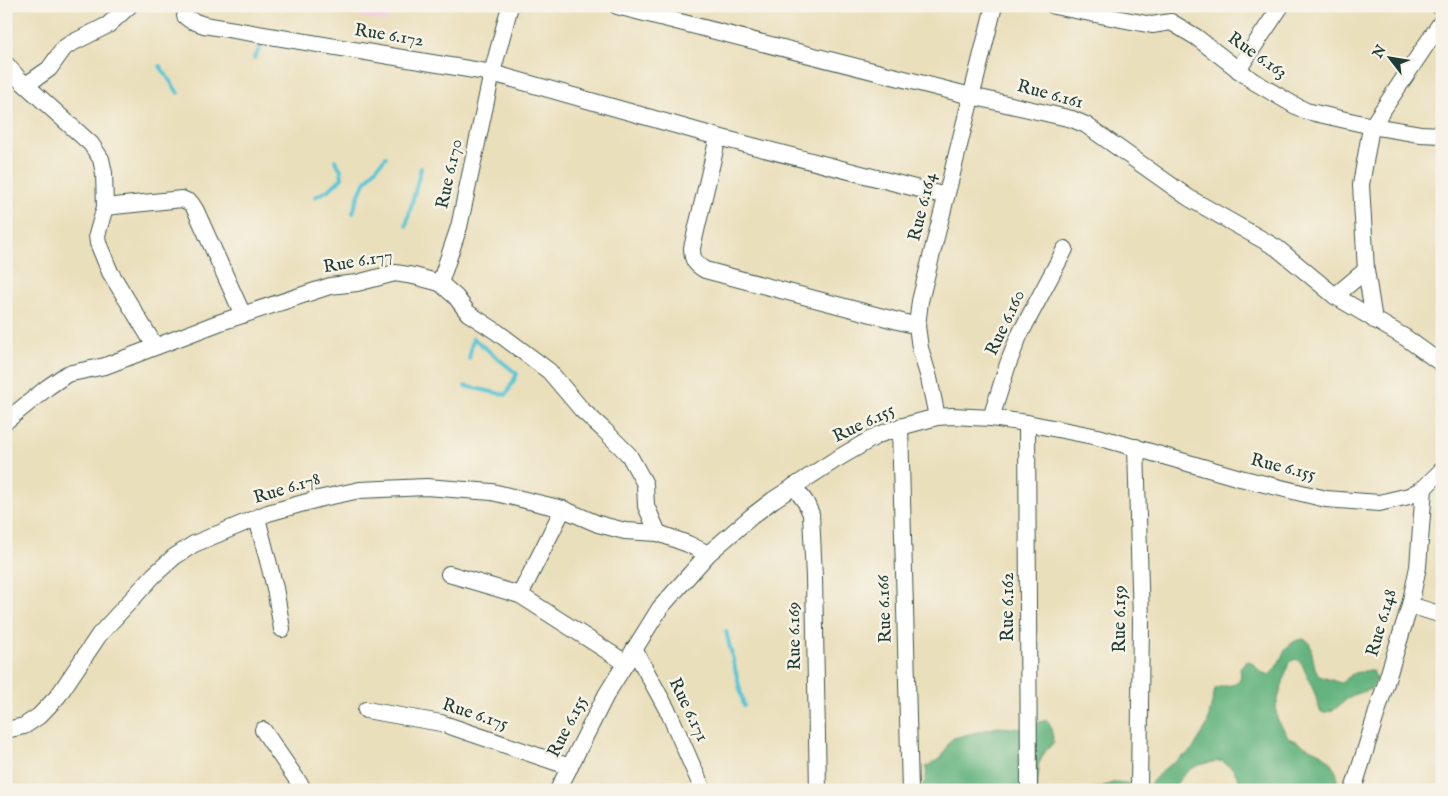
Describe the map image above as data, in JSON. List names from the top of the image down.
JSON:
{
  "streets": {
    "street": [
      "Rue 6.172",
      "Rue 6.163",
      "Rue 6.161",
      "Rue 6.170",
      "Rue 6.164",
      "Rue 6.177",
      "Rue 6.160",
      "Rue 6.155",
      "Rue 6.178",
      "Rue 6.162",
      "Rue 6.166",
      "Rue 6.159",
      "Rue 6.148",
      "Rue 6.169",
      "Rue 6.171",
      "Rue 6.175"
    ]
  },
  "crossings": [
    ["Rue 6.172", "Rue 6.170"],
    ["Rue 6.172", "Rue 6.164"],
    ["Rue 6.161", "Rue 6.164"],
    ["Rue 6.170", "Rue 6.177"],
    ["Rue 6.164", "Rue 6.155"],
    ["Rue 6.177", "Rue 6.178"],
    ["Rue 6.160", "Rue 6.155"],
    ["Rue 6.155", "Rue 6.162"],
    ["Rue 6.155", "Rue 6.166"],
    ["Rue 6.155", "Rue 6.159"],
    ["Rue 6.155", "Rue 6.148"],
    ["Rue 6.155", "Rue 6.169"],
    ["Rue 6.155", "Rue 6.171"],
    ["Rue 6.155", "Rue 6.175"]
  ],
  "north": "top left"
}
